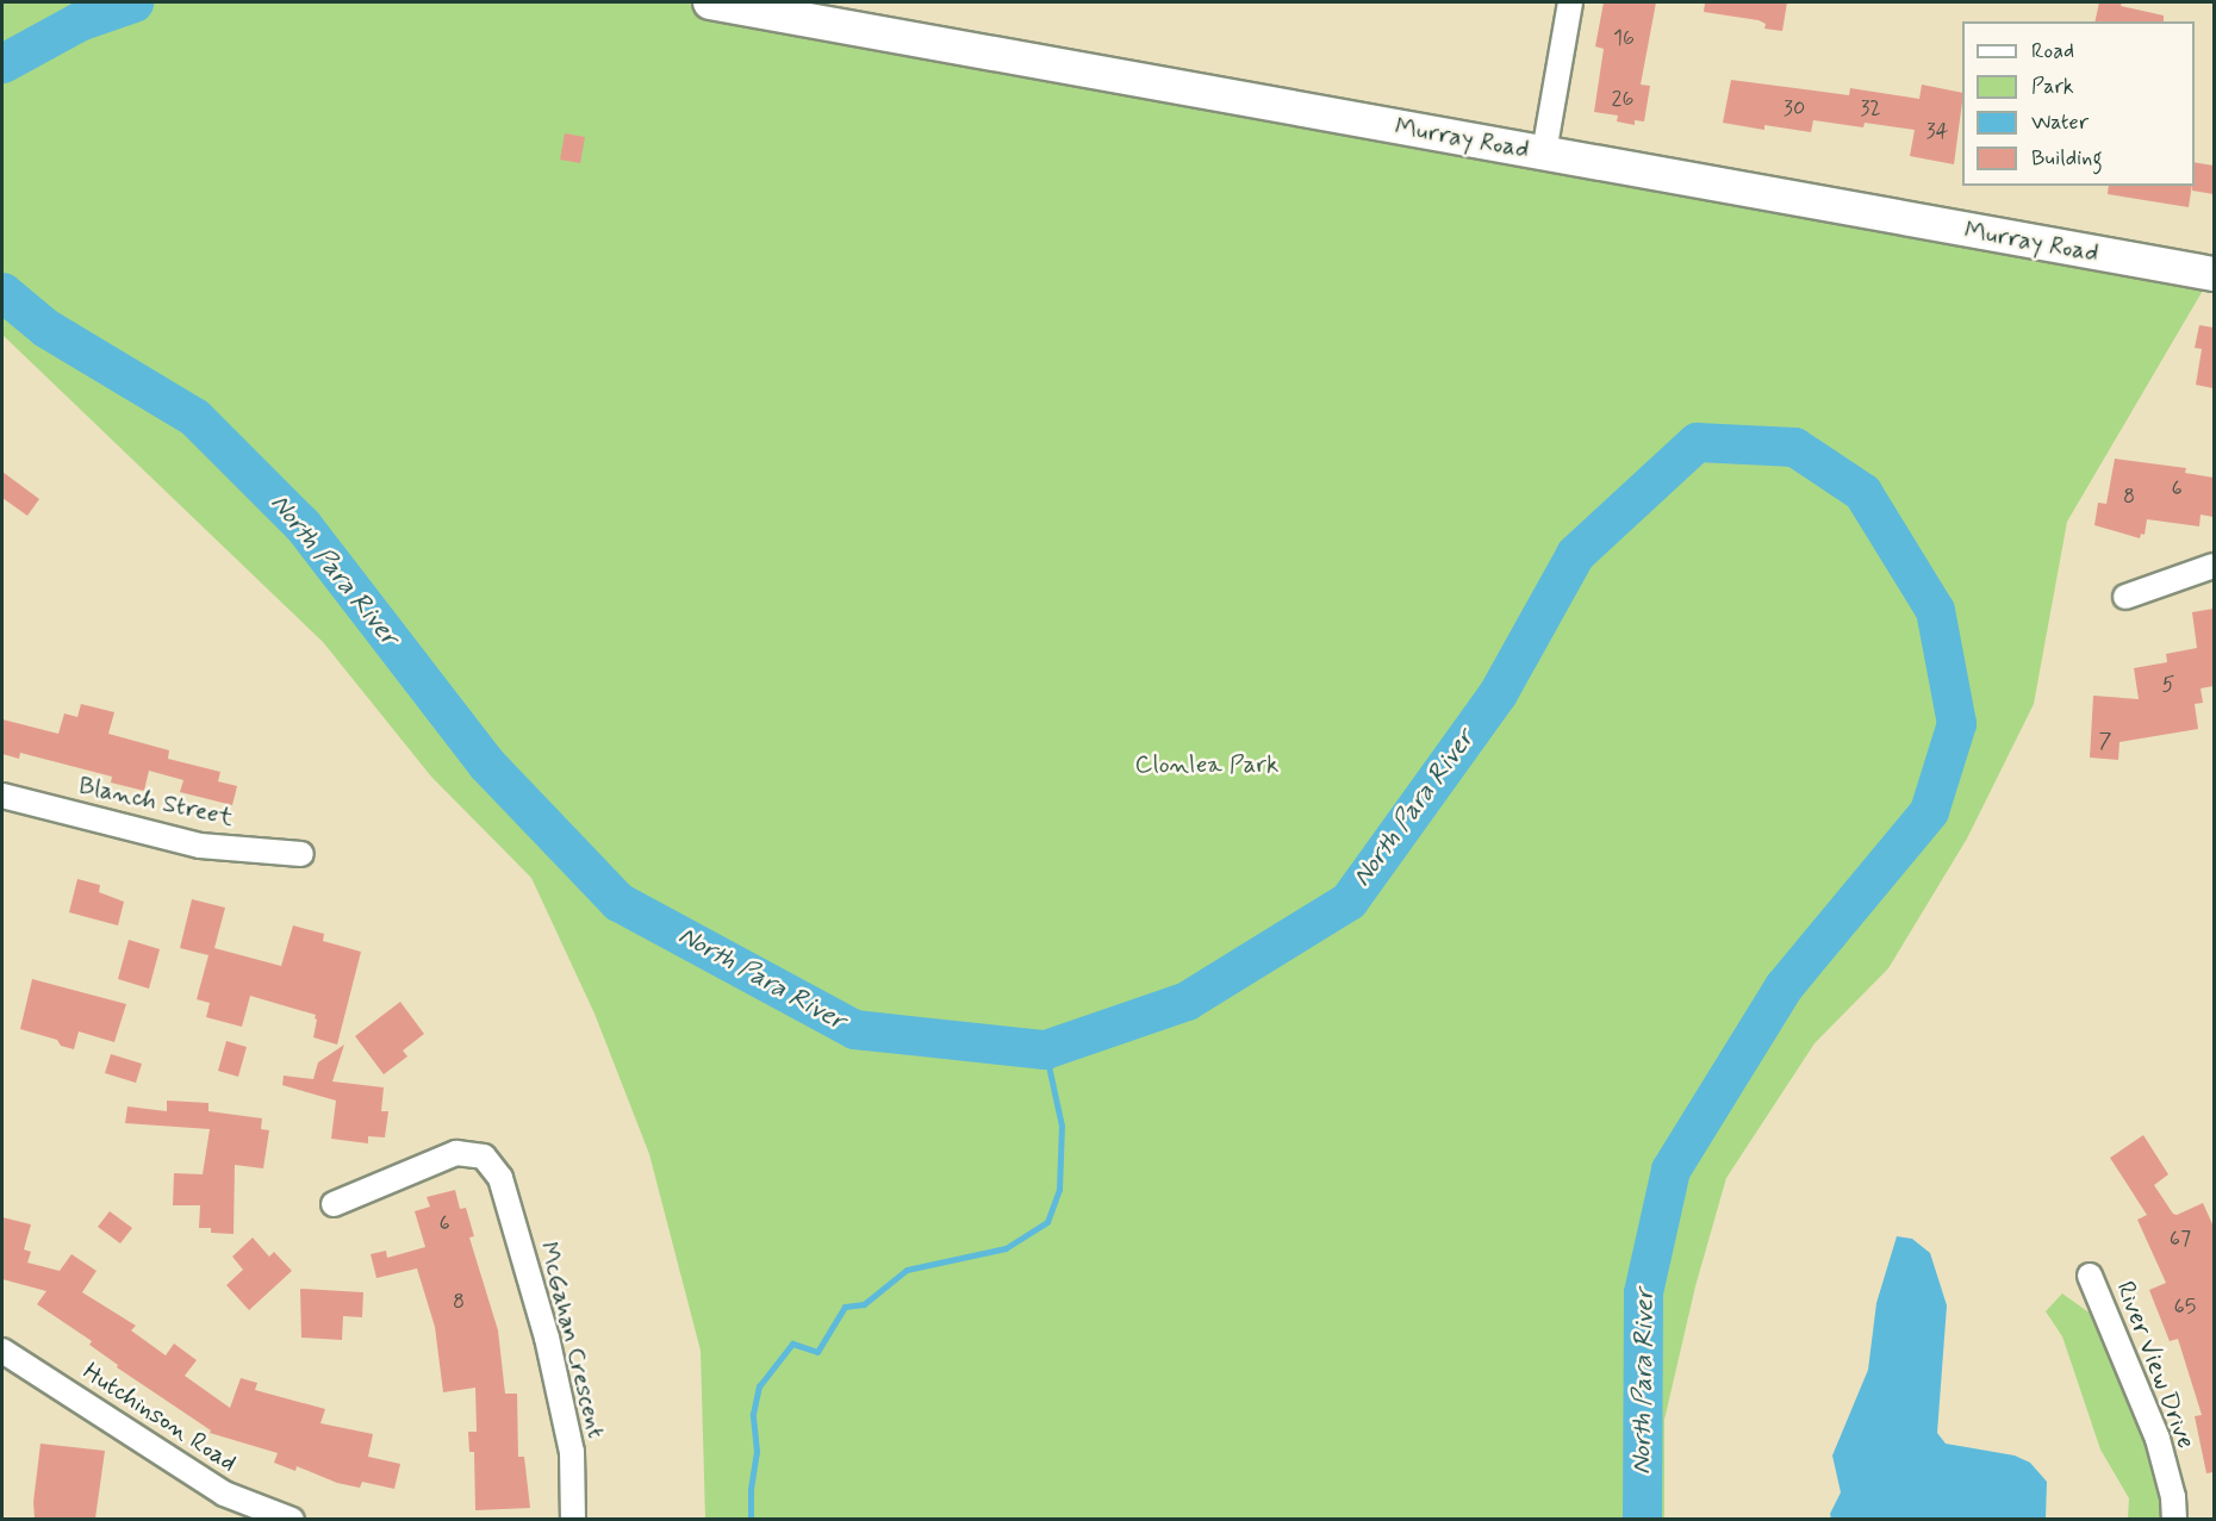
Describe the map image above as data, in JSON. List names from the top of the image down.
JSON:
{
  "streets": {
    "street": [
      "Murray Road",
      "Blanch Street",
      "McGahan Crescent",
      "River View Drive",
      "Hutchinson Road"
    ]
  },
  "water": ["North Para River"],
  "parks": ["Clonlea Park"],
  "house_numbers": [
    "16",
    "26",
    "30",
    "32",
    "34",
    "6",
    "8",
    "5",
    "7",
    "6",
    "67",
    "8",
    "65"
  ],
  "legend": [
    "Road",
    "Park",
    "Water",
    "Building"
  ]
}
